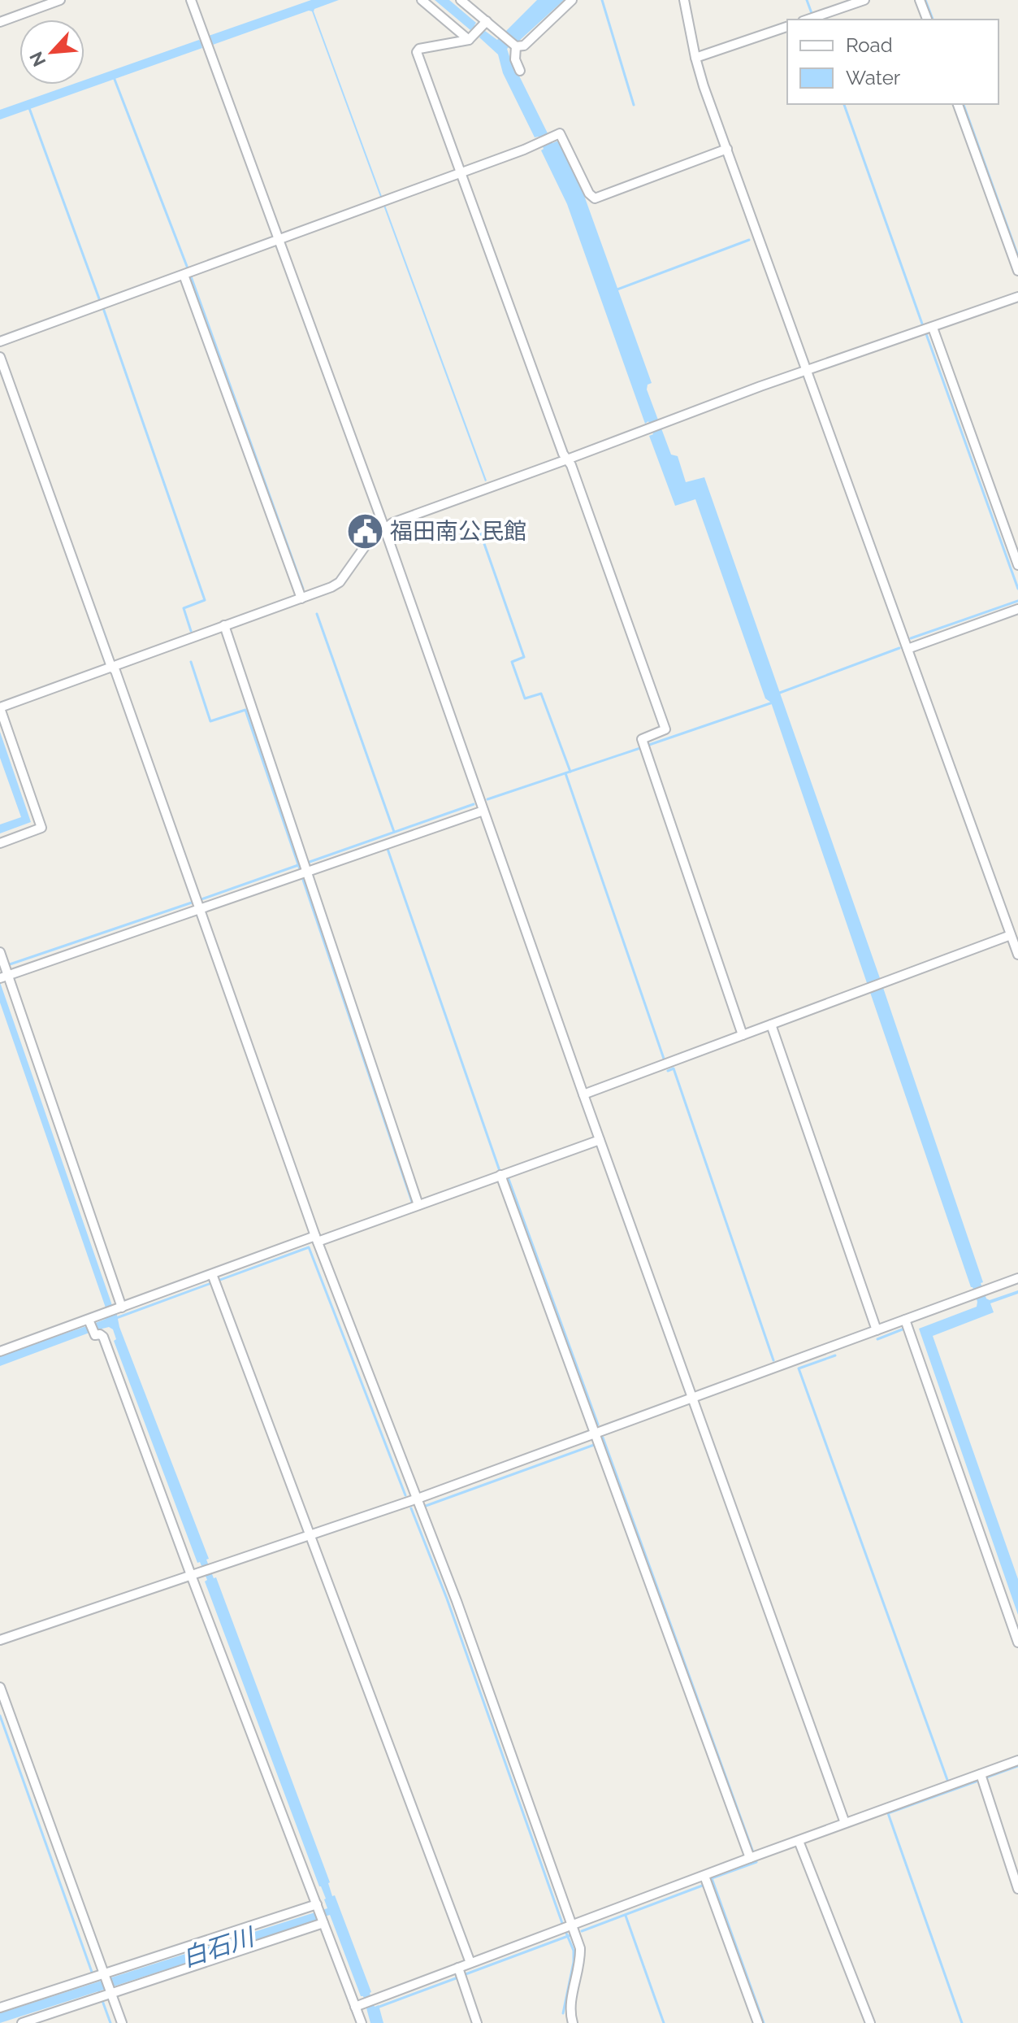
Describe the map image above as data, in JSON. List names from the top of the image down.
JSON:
{
  "water": ["白石川"],
  "places": {
    "public building": ["福田南公民館"]
  },
  "legend": ["Road", "Water"],
  "north": "bottom left"
}
